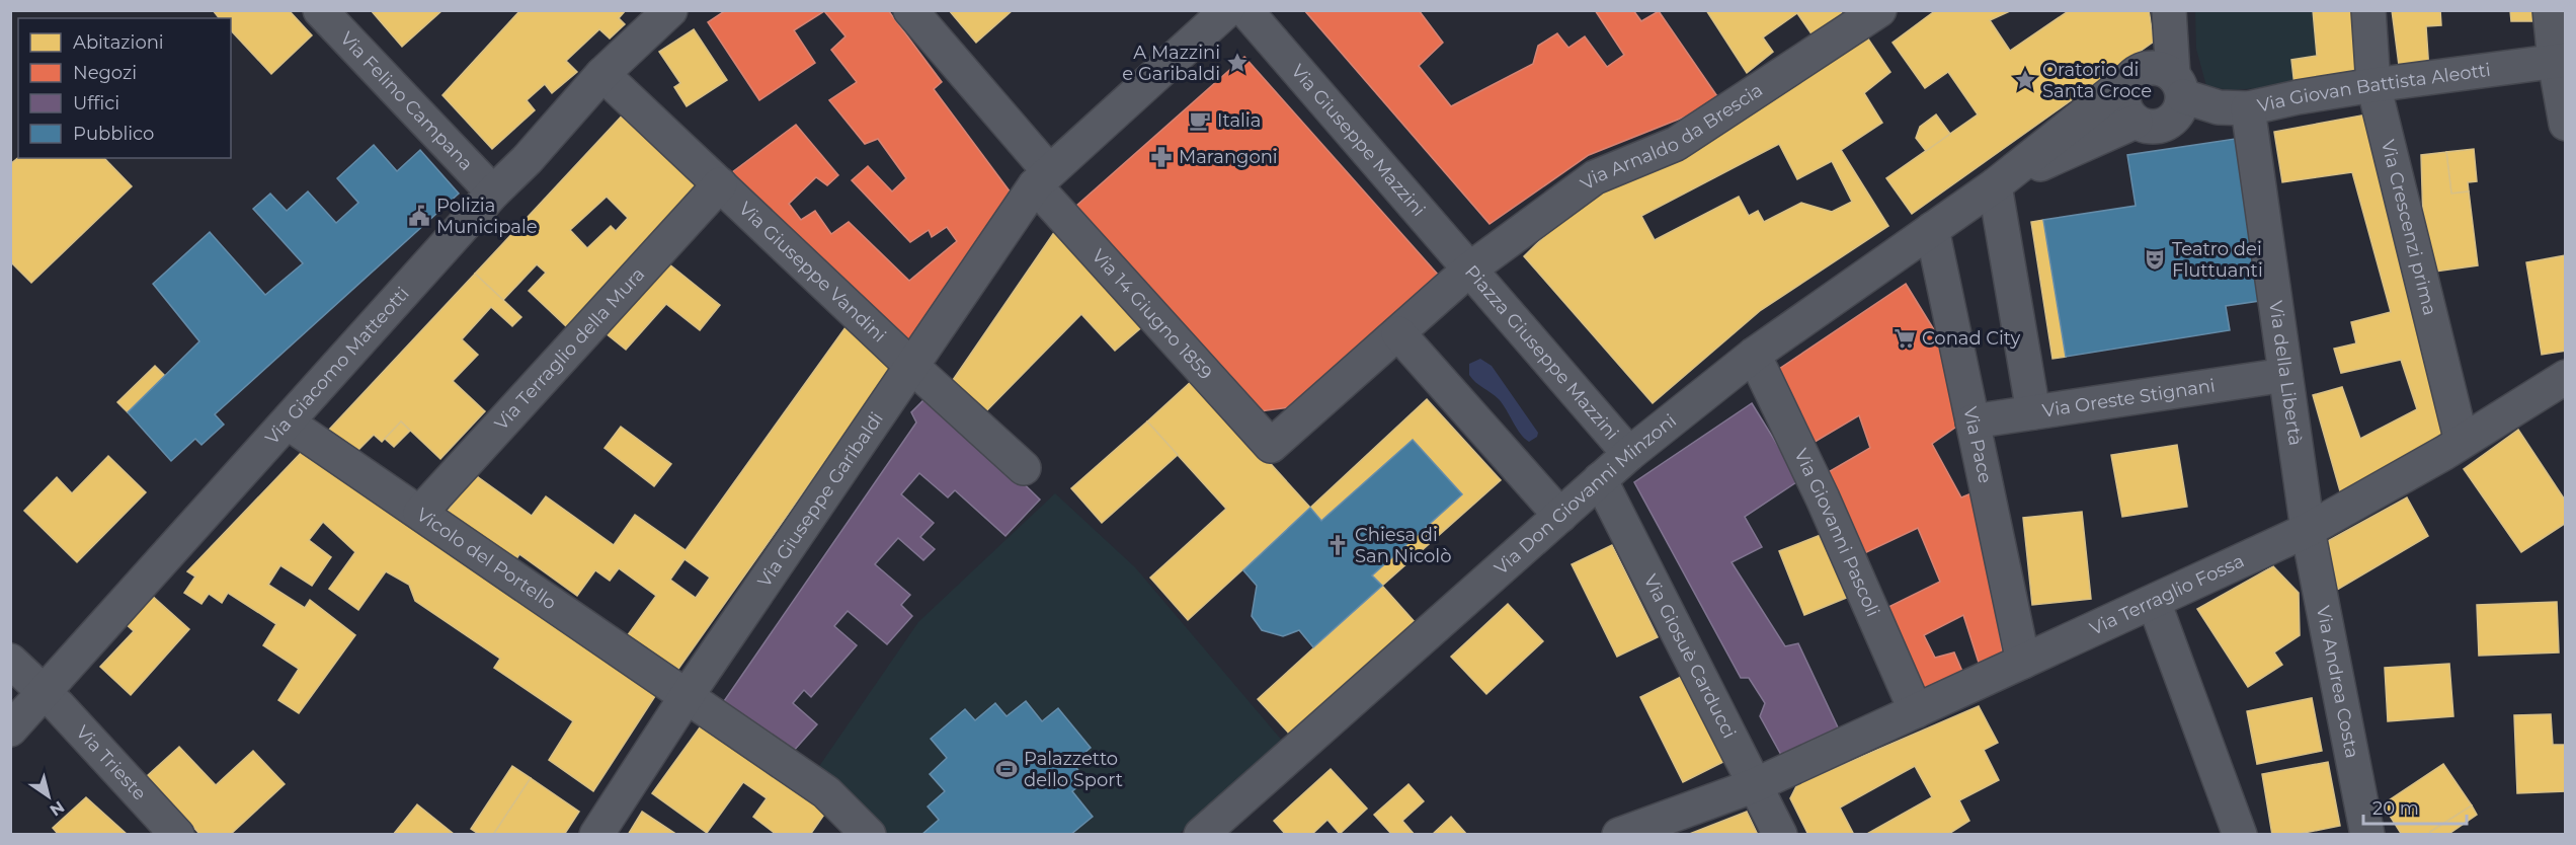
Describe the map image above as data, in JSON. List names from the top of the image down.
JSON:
{
  "streets": {
    "street": [
      "Via Giovan Battista Aleotti",
      "Via Felino Campana",
      "Via Arnaldo da Brescia",
      "Via Giuseppe Mazzini",
      "Via Crescenzi prima",
      "Via Giuseppe Vandini",
      "Via 14 Giugno 1859",
      "Via Terraglio della Mura",
      "Piazza Giuseppe Mazzini",
      "Via Giacomo Matteotti",
      "Via della Libertà",
      "Via Oreste Stignani",
      "Via Pace",
      "Via Don Giovanni Minzoni",
      "Via Giuseppe Garibaldi",
      "Via Giovanni Pascoli",
      "Vicolo del Portello",
      "Via Terraglio Fossa",
      "Via Giosuè Carducci",
      "Via Andrea Costa",
      "Via Trieste"
    ]
  },
  "crossings": [
    ["Via Giovan Battista Aleotti", "Via Crescenzi prima"],
    ["Via Giovan Battista Aleotti", "Via della Libertà"],
    ["Via Giovan Battista Aleotti", "Via Don Giovanni Minzoni"],
    ["Via Felino Campana", "Via Giacomo Matteotti"],
    ["Via Arnaldo da Brescia", "Via Giuseppe Mazzini"],
    ["Via Arnaldo da Brescia", "Piazza Giuseppe Mazzini"],
    ["Via Giuseppe Mazzini", "Piazza Giuseppe Mazzini"],
    ["Via Giuseppe Mazzini", "Via Giuseppe Garibaldi"],
    ["Via Crescenzi prima", "Via Terraglio Fossa"],
    ["Via Giuseppe Vandini", "Via Terraglio della Mura"],
    ["Via Giuseppe Vandini", "Via Giacomo Matteotti"],
    ["Via Giuseppe Vandini", "Via Giuseppe Garibaldi"],
    ["Via 14 Giugno 1859", "Piazza Giuseppe Mazzini"],
    ["Via 14 Giugno 1859", "Via Giuseppe Garibaldi"],
    ["Via Terraglio della Mura", "Vicolo del Portello"],
    ["Piazza Giuseppe Mazzini", "Via Don Giovanni Minzoni"],
    ["Via Giacomo Matteotti", "Vicolo del Portello"],
    ["Via Giacomo Matteotti", "Via Trieste"],
    ["Via della Libertà", "Via Oreste Stignani"],
    ["Via della Libertà", "Via Terraglio Fossa"],
    ["Via della Libertà", "Via Andrea Costa"],
    ["Via Oreste Stignani", "Via Pace"],
    ["Via Pace", "Via Don Giovanni Minzoni"],
    ["Via Pace", "Via Terraglio Fossa"],
    ["Via Don Giovanni Minzoni", "Via Giovanni Pascoli"],
    ["Via Don Giovanni Minzoni", "Via Giosuè Carducci"],
    ["Via Giuseppe Garibaldi", "Vicolo del Portello"],
    ["Via Giovanni Pascoli", "Via Terraglio Fossa"],
    ["Via Terraglio Fossa", "Via Giosuè Carducci"],
    ["Via Terraglio Fossa", "Via Andrea Costa"]
  ],
  "places": {
    "place": ["A Mazzini e Garibaldi", "Oratorio di Santa Croce"],
    "cafe": ["Italia"],
    "pharmacy": ["Marangoni"],
    "public building": ["Polizia Municipale"],
    "theatre": ["Teatro dei Fluttuanti"],
    "supermarket": ["Conad City"],
    "church": ["Chiesa di San Nicolò"],
    "sports": ["Palazzetto dello Sport"]
  },
  "legend": [
    "Abitazioni",
    "Negozi",
    "Uffici",
    "Pubblico"
  ],
  "scale_bar": "20 m",
  "north": "bottom right"
}
